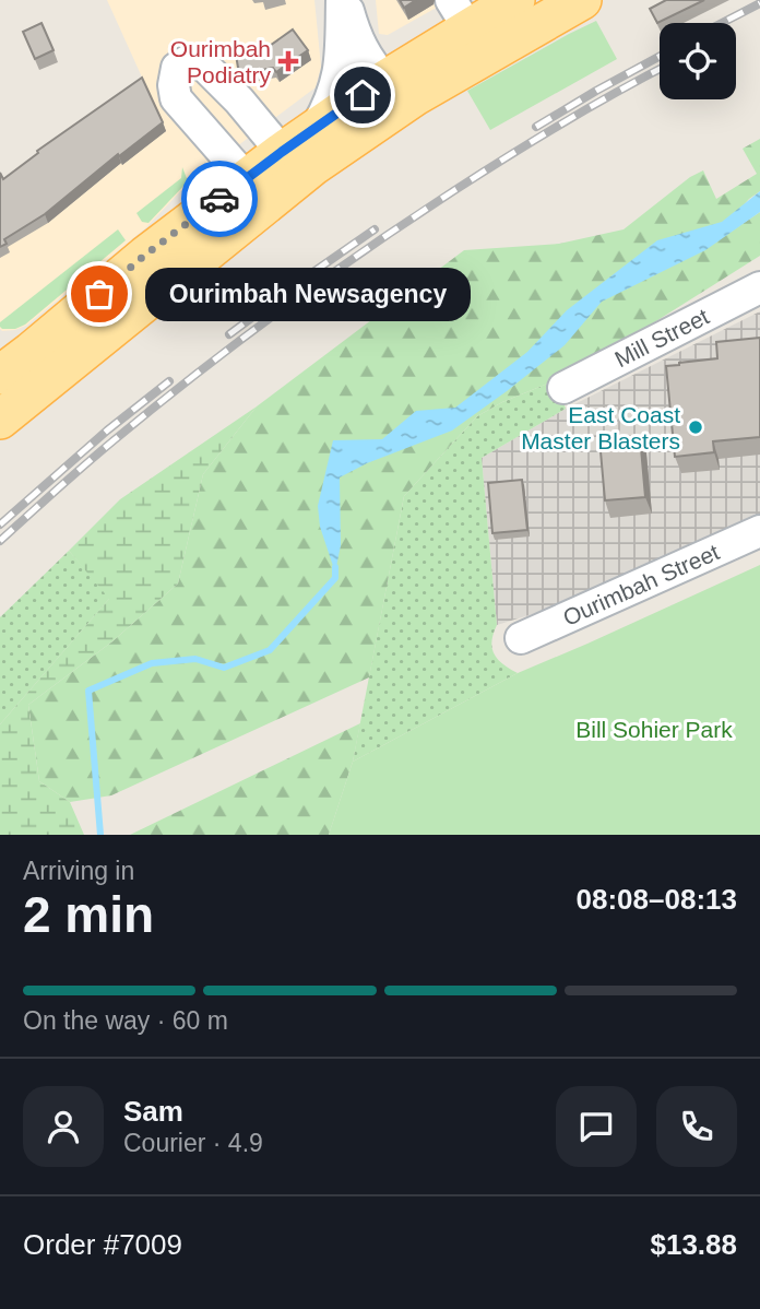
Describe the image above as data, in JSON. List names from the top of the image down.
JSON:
{
  "streets": {
    "street": ["Mill Street", "Ourimbah Street"]
  },
  "parks": ["Bill Sohier Park"],
  "places": {
    "health": ["Ourimbah Podiatry"],
    "other": ["Ourimbah Newsagency", "East Coast Master Blasters"]
  },
  "page": {
    "bubble": "Ourimbah Newsagency",
    "heading": ["2 min", "Arriving in", "08:08–08:13"],
    "panel": [
      "Sam",
      "Courier · 4.9",
      "Order #7009",
      "$13.88"
    ],
    "bar": "On the way · 60 m"
  }
}
